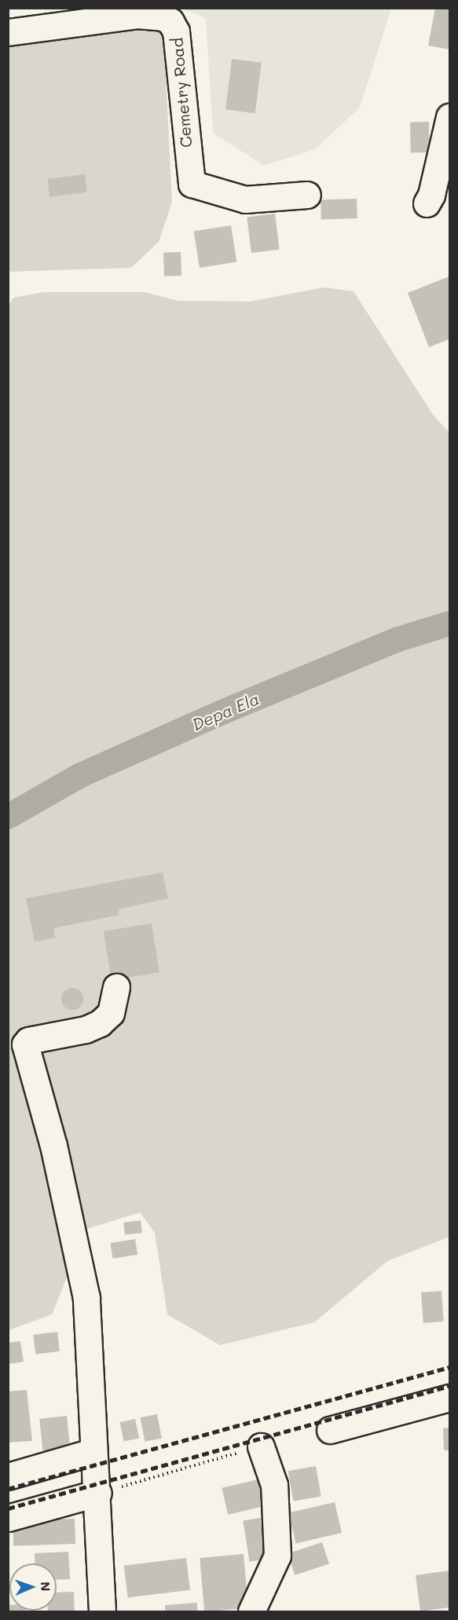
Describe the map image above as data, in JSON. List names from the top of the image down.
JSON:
{
  "streets": {
    "street": ["Cemetry Road"]
  },
  "water": ["Depa Ela"],
  "north": "right"
}
